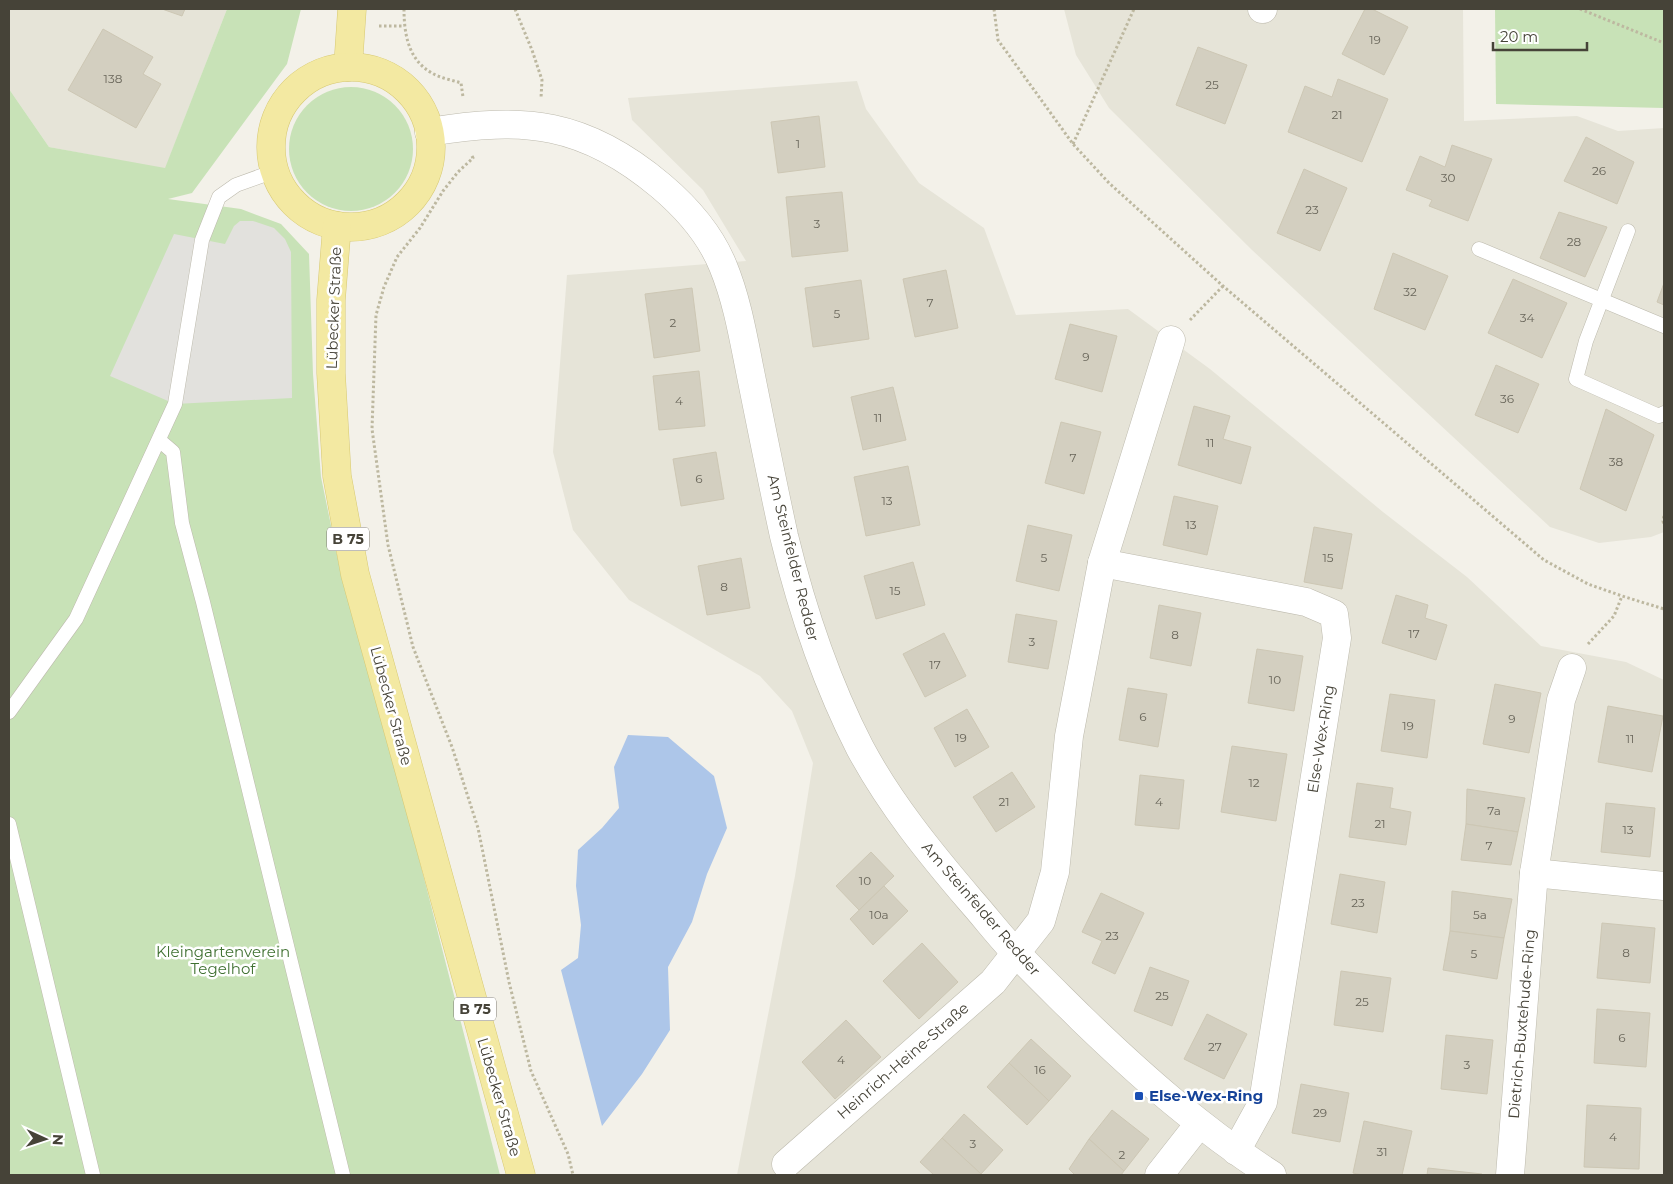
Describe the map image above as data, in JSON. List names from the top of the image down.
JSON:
{
  "streets": {
    "main road": ["Lübecker Straße", "B 75"],
    "street": [
      "Am Steinfelder Redder",
      "Else-Wex-Ring",
      "Dietrich-Buxtehude-Ring",
      "Heinrich-Heine-Straße"
    ]
  },
  "crossings": [
    ["Lübecker Straße", "Am Steinfelder Redder"],
    ["Am Steinfelder Redder", "Else-Wex-Ring"],
    ["Am Steinfelder Redder", "Heinrich-Heine-Straße"]
  ],
  "parks": ["Kleingartenverein Tegelhof"],
  "places": {
    "transit": ["Else-Wex-Ring"]
  },
  "house_numbers": [
    "19",
    "138",
    "25",
    "21",
    "1",
    "26",
    "30",
    "23",
    "3",
    "28",
    "32",
    "7",
    "5",
    "34",
    "2",
    "9",
    "36",
    "4",
    "11",
    "11",
    "7",
    "38",
    "6",
    "13",
    "13",
    "5",
    "15",
    "8",
    "15",
    "17",
    "8",
    "3",
    "17",
    "10",
    "6",
    "9",
    "19",
    "19",
    "11",
    "12",
    "21",
    "4",
    "7a",
    "21",
    "13",
    "7",
    "10",
    "23",
    "10a",
    "5a",
    "23",
    "8",
    "5",
    "25",
    "25",
    "6",
    "27",
    "4",
    "3",
    "16",
    "29",
    "4",
    "3",
    "31",
    "2"
  ],
  "scale_bar": "20 m",
  "north": "right"
}
